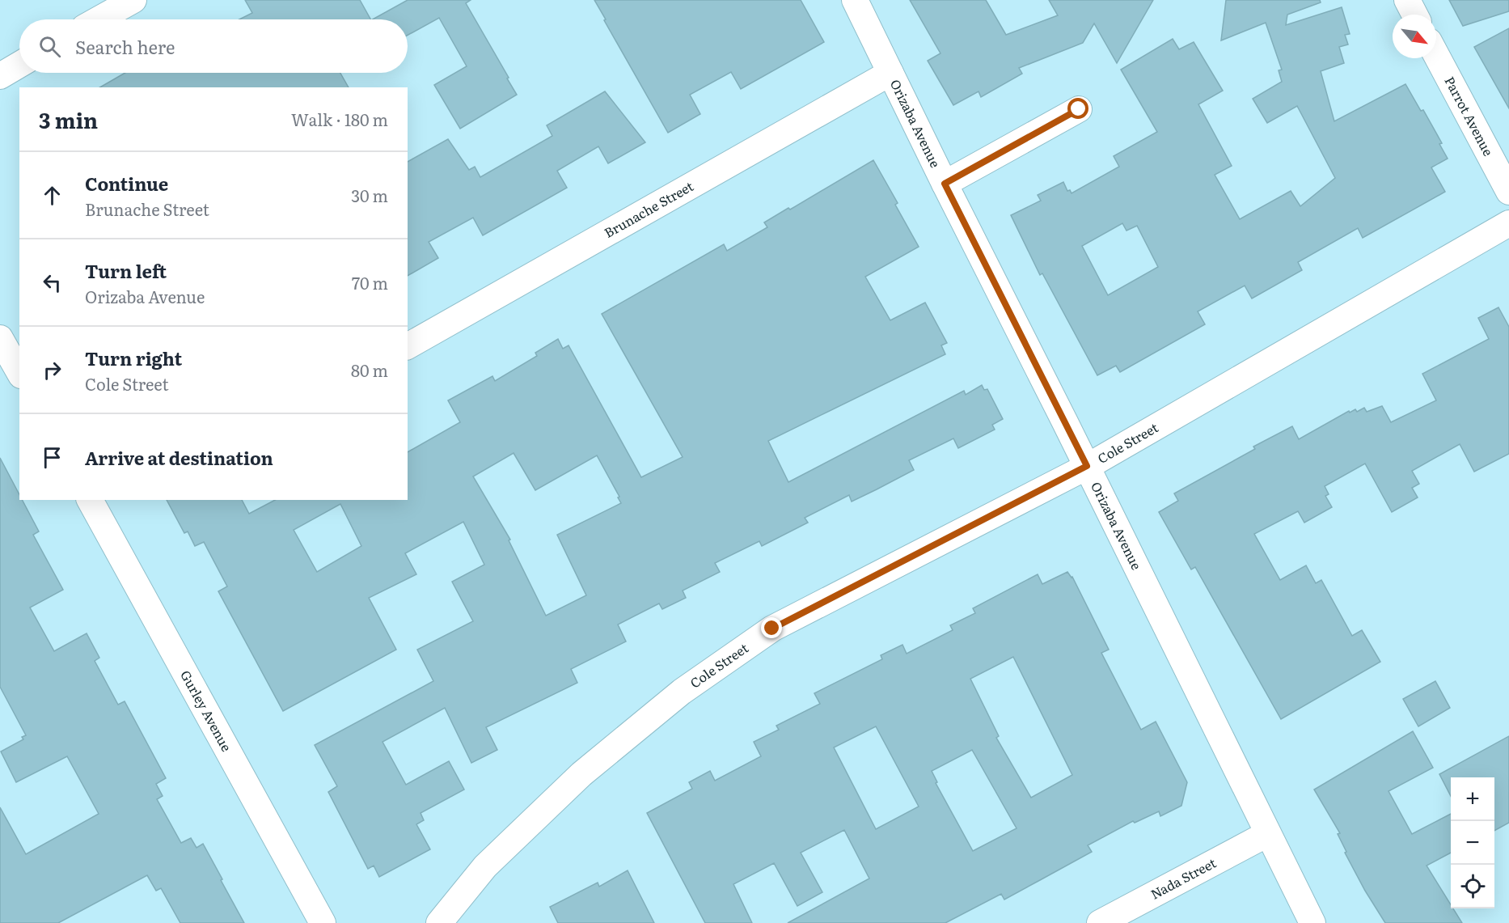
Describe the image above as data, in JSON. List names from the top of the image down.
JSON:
{
  "streets": {
    "street": [
      "Parrot Avenue",
      "Orizaba Avenue",
      "Brunache Street",
      "Cole Street",
      "Gurley Avenue",
      "Nada Street"
    ]
  },
  "crossings": [
    ["Orizaba Avenue", "Brunache Street"],
    ["Orizaba Avenue", "Cole Street"],
    ["Orizaba Avenue", "Nada Street"]
  ],
  "north": "bottom right",
  "page": {
    "search": "Search here",
    "heading": ["3 min", "Walk · 180 m"],
    "list": [
      ["Continue", "Brunache Street", "30 m"],
      ["Turn left", "Orizaba Avenue", "70 m"],
      ["Turn right", "Cole Street", "80 m"],
      "Arrive at destination"
    ],
    "map_buttons": ["+", "−"]
  }
}
